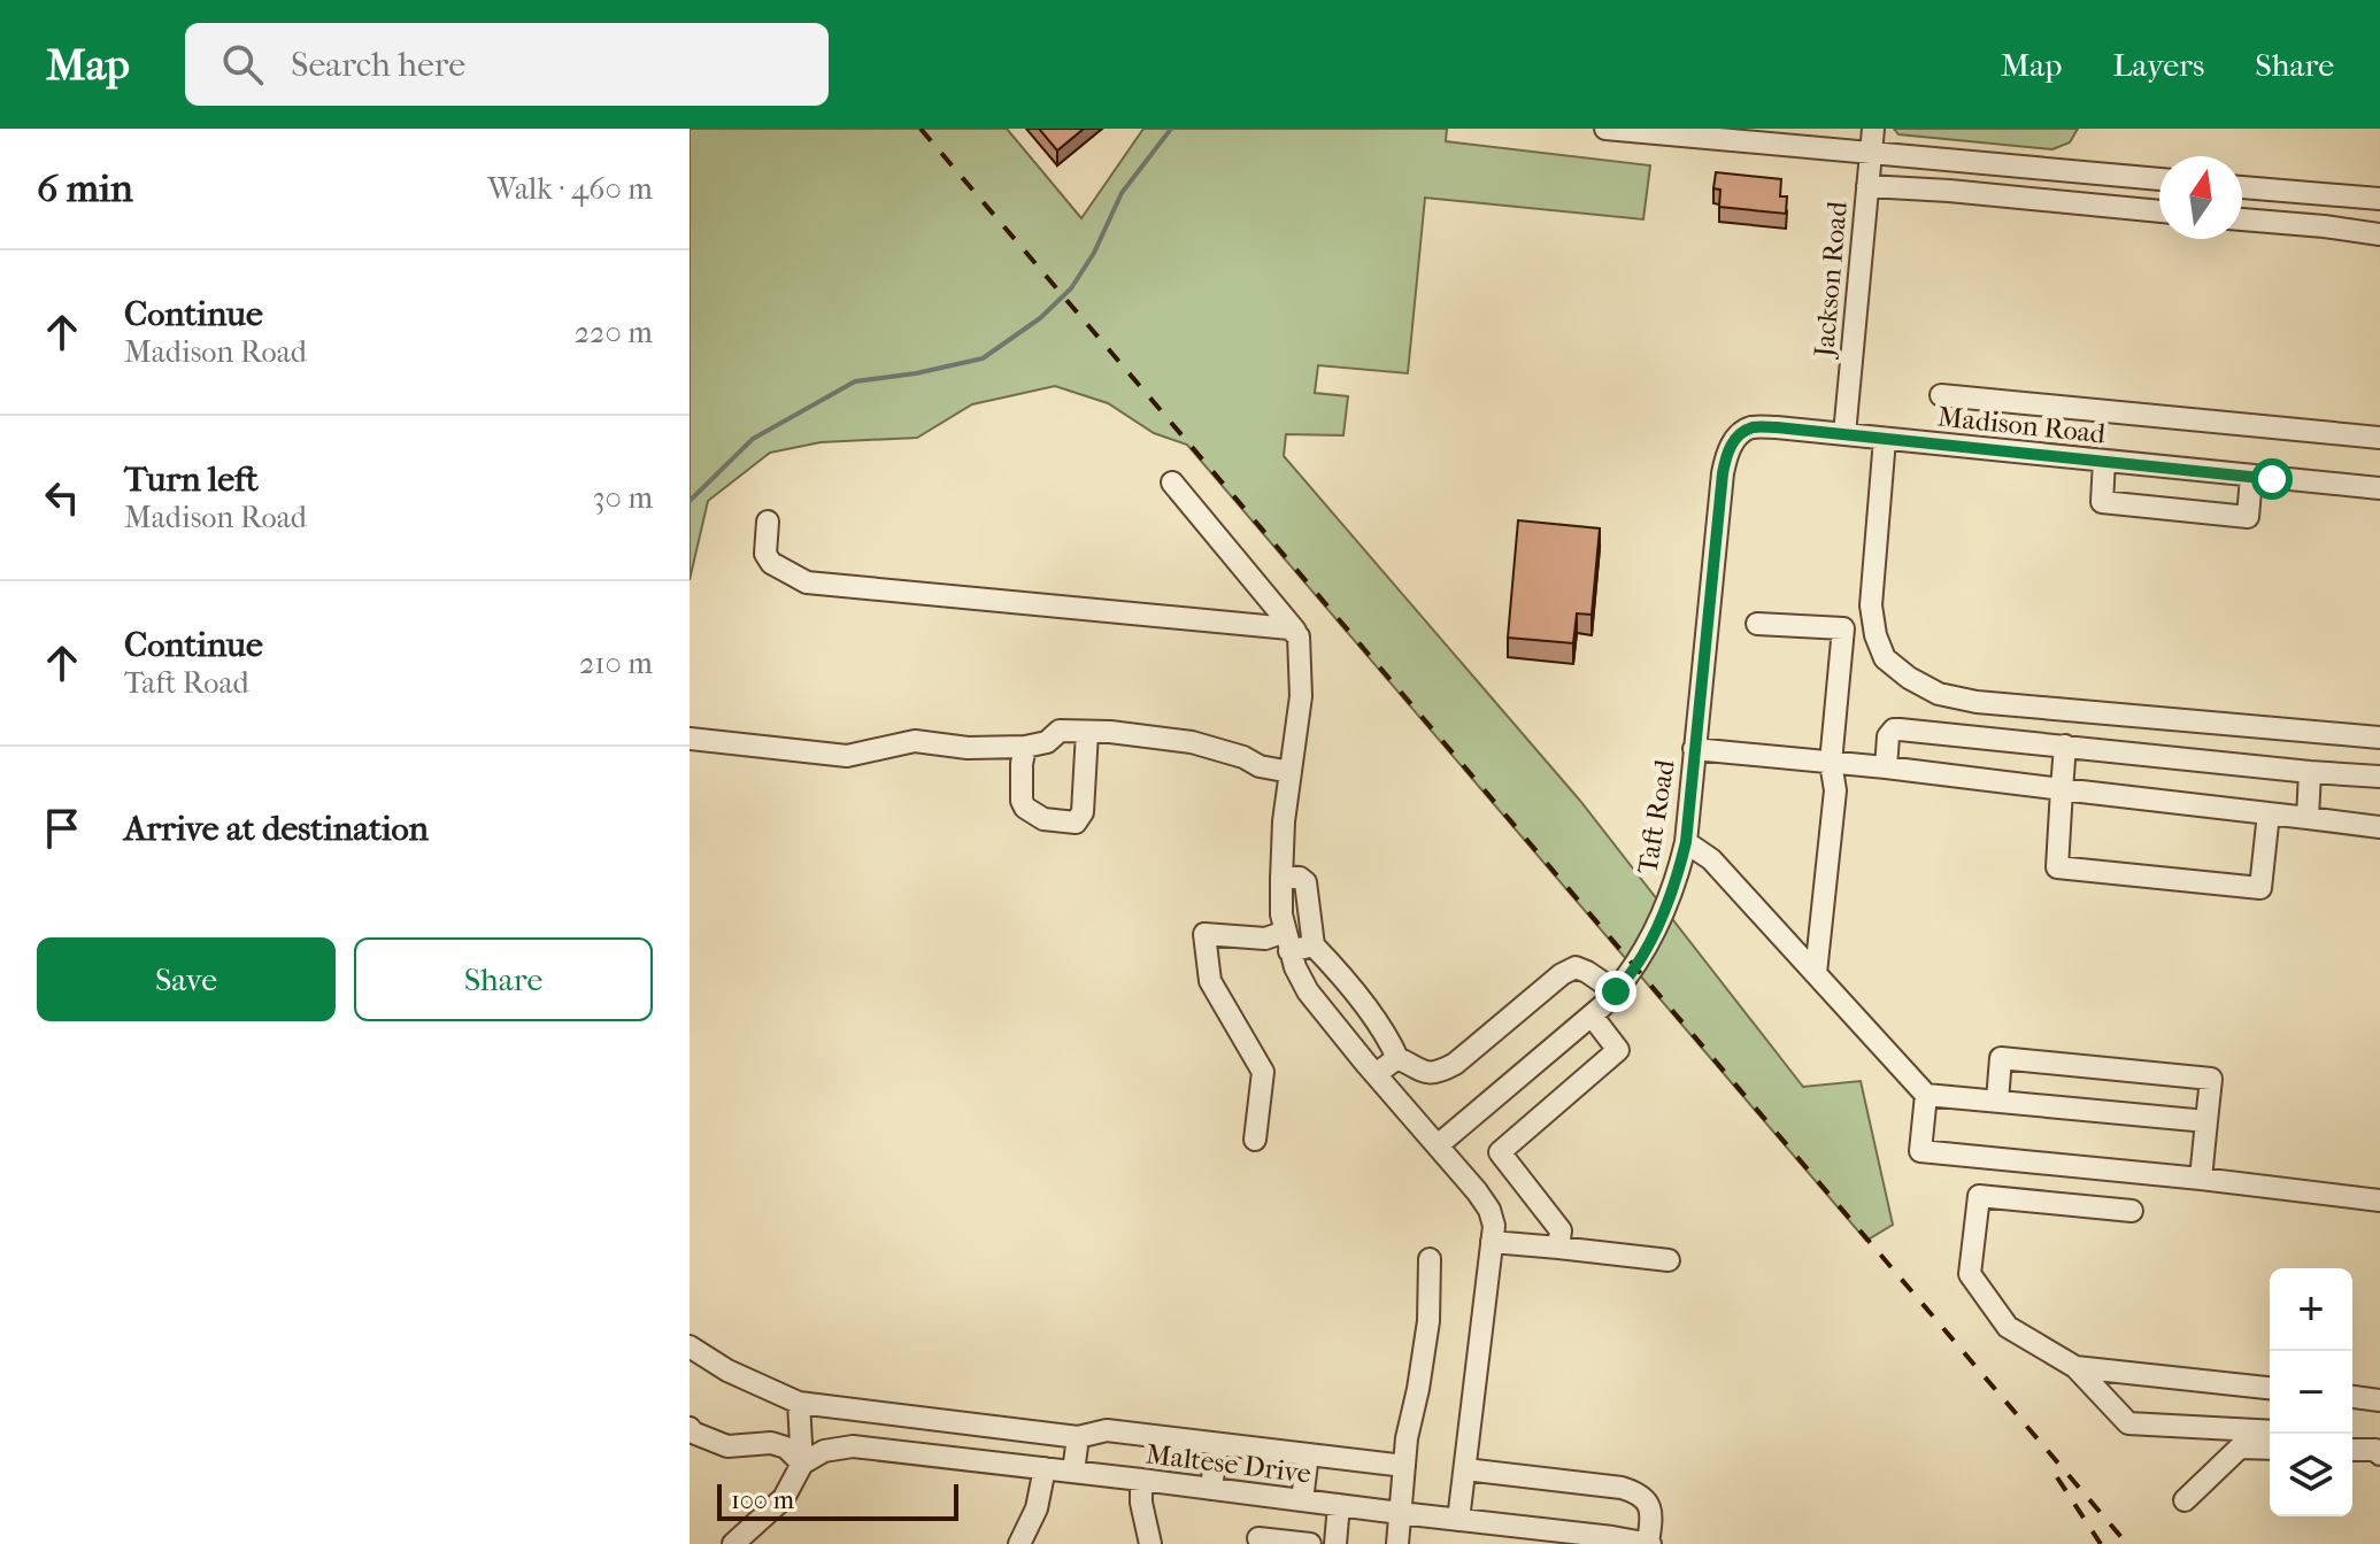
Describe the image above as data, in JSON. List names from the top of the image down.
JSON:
{
  "streets": {
    "street": [
      "Jackson Road",
      "Madison Road",
      "Taft Road",
      "Maltese Drive"
    ]
  },
  "crossings": [
    ["Jackson Road", "Madison Road"],
    ["Madison Road", "Taft Road"]
  ],
  "scale_bar": "100 m",
  "north": "top",
  "page": {
    "header": "Map",
    "search": "Search here",
    "nav": ["Map", "Layers", "Share"],
    "heading": ["6 min", "Walk · 460 m"],
    "list": [
      ["Continue", "Madison Road", "220 m"],
      ["Turn left", "Madison Road", "30 m"],
      ["Continue", "Taft Road", "210 m"],
      "Arrive at destination"
    ],
    "buttons": ["Save", "Share"],
    "map_buttons": ["+", "−"],
    "scale": "100 m"
  }
}
